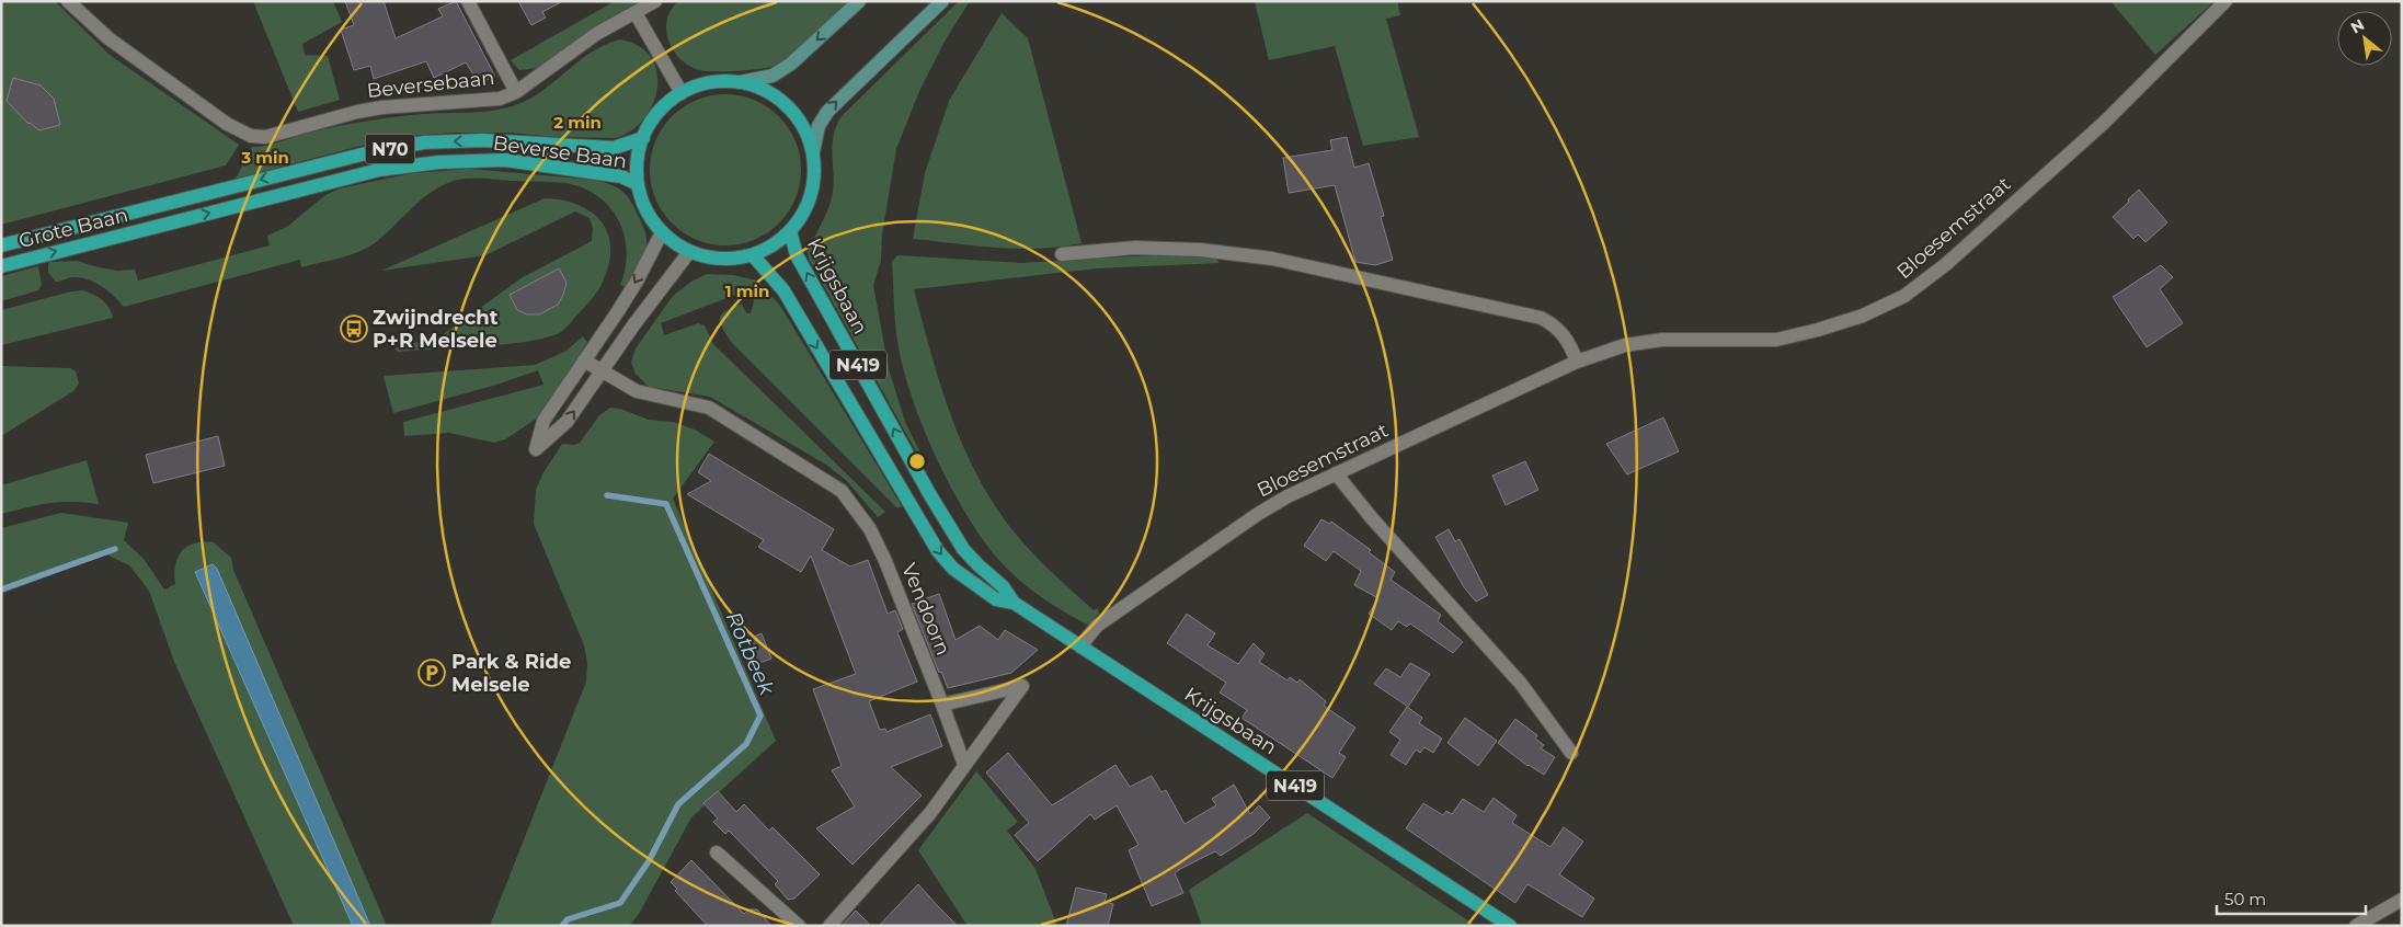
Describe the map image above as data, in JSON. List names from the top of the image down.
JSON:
{
  "streets": {
    "main road": [
      "N70",
      "Beverse Baan",
      "Grote Baan",
      "Krijgsbaan",
      "N419"
    ],
    "street": ["Beversebaan", "Bloesemstraat", "Vendoorn"]
  },
  "crossings": [
    ["Beverse Baan", "Grote Baan"],
    ["Beverse Baan", "Krijgsbaan"],
    ["Bloesemstraat", "Krijgsbaan"]
  ],
  "water": ["Rotbeek"],
  "places": {
    "bus stop": ["Zwijndrecht P+R Melsele"],
    "parking": ["Park & Ride Melsele"]
  },
  "scale_bar": "50 m",
  "north": "top left",
  "rings": ["2 min", "3 min", "1 min"]
}
